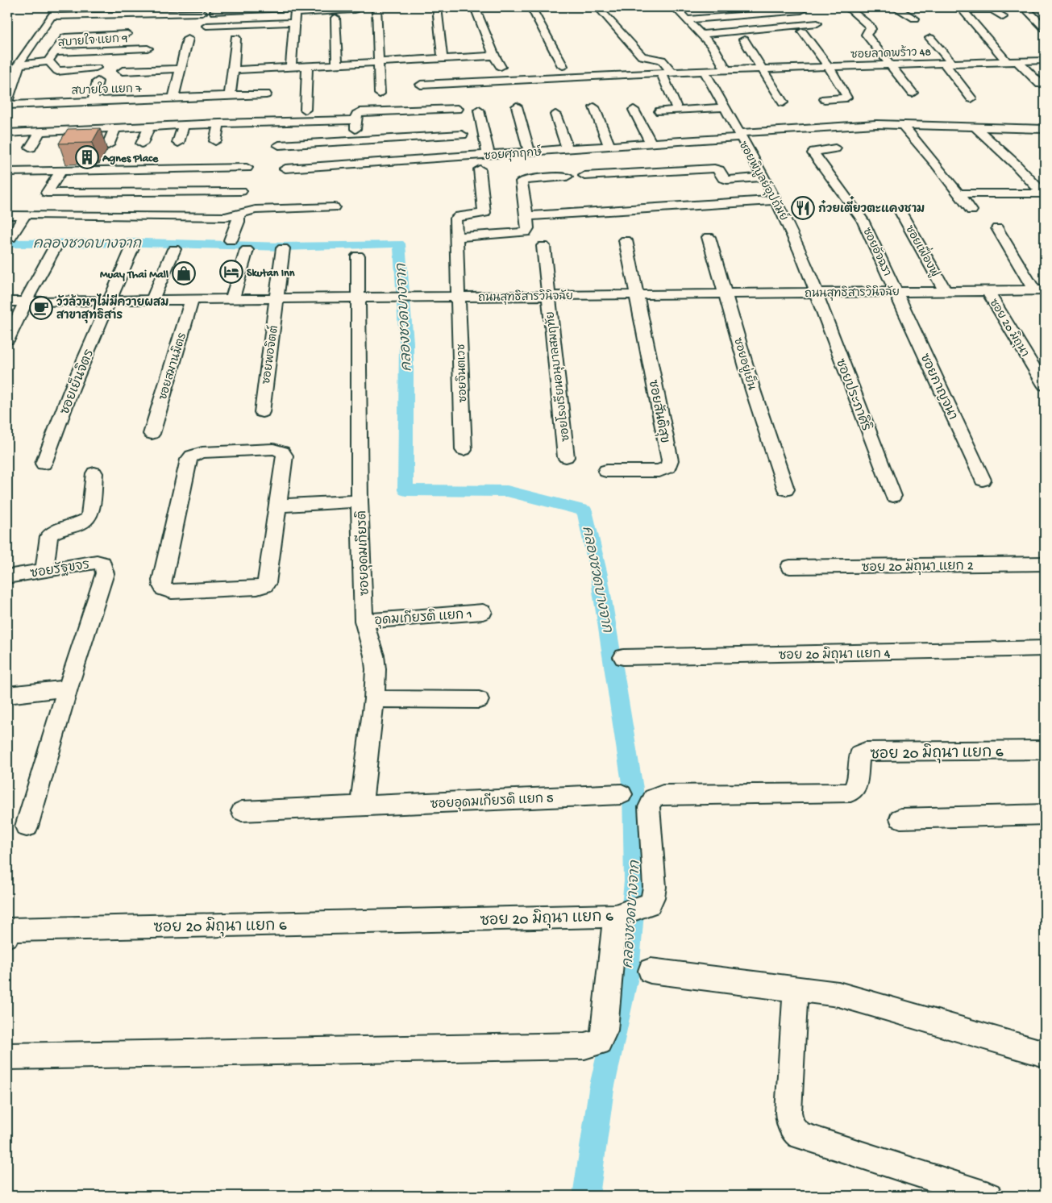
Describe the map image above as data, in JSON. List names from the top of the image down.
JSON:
{
  "streets": {
    "street": [
      "สบายใจ แยก 9",
      "ซอยลาดพร้าว 48",
      "สบายใจ แยก 7",
      "ซอยศุภฤกษ์",
      "ซอยพิบูลย์อุปถัมย์",
      "ซอยเฟื่องฟู",
      "ซอยอัจฉรา",
      "ถนนสุทธิสารวินิจฉัย",
      "ซอย 20 มิถุนา",
      "ซอยพอจิตต์",
      "ซอยอยู่เย็น",
      "ซอยสมานมิตร",
      "ซอยจินตเวช",
      "ซอยโรงเรียนอนุบาลสมฤทัย",
      "ซอยเย็นจิตร",
      "ซอยกาญจนา",
      "ซอยประภาศิริ",
      "ซอยสันติสุข",
      "ซอยอุดมเกียรติ",
      "ซอย 20 มิถุนา แยก 2",
      "ซอยรัฐขจร",
      "อุดมเกียรติ แยก 1",
      "ซอย 20 มิถุนา แยก 4",
      "ซอย 20 มิถุนา แยก 6",
      "ซอยอุดมเกียรติ แยก 5"
    ]
  },
  "crossings": [
    ["ซอยลาดพร้าว 48", "ซอยพิบูลย์อุปถัมย์"],
    ["ซอยศุภฤกษ์", "ซอยพิบูลย์อุปถัมย์"],
    ["ซอยพิบูลย์อุปถัมย์", "ถนนสุทธิสารวินิจฉัย"],
    ["ซอยพิบูลย์อุปถัมย์", "ซอยประภาศิริ"],
    ["ซอยเฟื่องฟู", "ถนนสุทธิสารวินิจฉัย"],
    ["ซอยอัจฉรา", "ถนนสุทธิสารวินิจฉัย"],
    ["ซอยอัจฉรา", "ซอยกาญจนา"],
    ["ถนนสุทธิสารวินิจฉัย", "ซอย 20 มิถุนา"],
    ["ถนนสุทธิสารวินิจฉัย", "ซอยพอจิตต์"],
    ["ถนนสุทธิสารวินิจฉัย", "ซอยอยู่เย็น"],
    ["ถนนสุทธิสารวินิจฉัย", "ซอยสมานมิตร"],
    ["ถนนสุทธิสารวินิจฉัย", "ซอยจินตเวช"],
    ["ถนนสุทธิสารวินิจฉัย", "ซอยโรงเรียนอนุบาลสมฤทัย"],
    ["ถนนสุทธิสารวินิจฉัย", "ซอยเย็นจิตร"],
    ["ถนนสุทธิสารวินิจฉัย", "ซอยกาญจนา"],
    ["ถนนสุทธิสารวินิจฉัย", "ซอยประภาศิริ"],
    ["ถนนสุทธิสารวินิจฉัย", "ซอยสันติสุข"],
    ["ถนนสุทธิสารวินิจฉัย", "ซอยอุดมเกียรติ"],
    ["ซอยอุดมเกียรติ", "อุดมเกียรติ แยก 1"],
    ["ซอยอุดมเกียรติ", "ซอยอุดมเกียรติ แยก 5"]
  ],
  "water": ["คลองชวดบางจาก"],
  "places": {
    "building": ["Agnes Place"],
    "restaurant": ["ก๋วยเตี๋ยวตะแคงชาม"],
    "hotel": ["Skutan Inn"],
    "shop": ["Muay Thai Mall"],
    "cafe": ["วัวล้วนๆไม่มีควายผสม สาขาสุทธิสาร"]
  }
}
